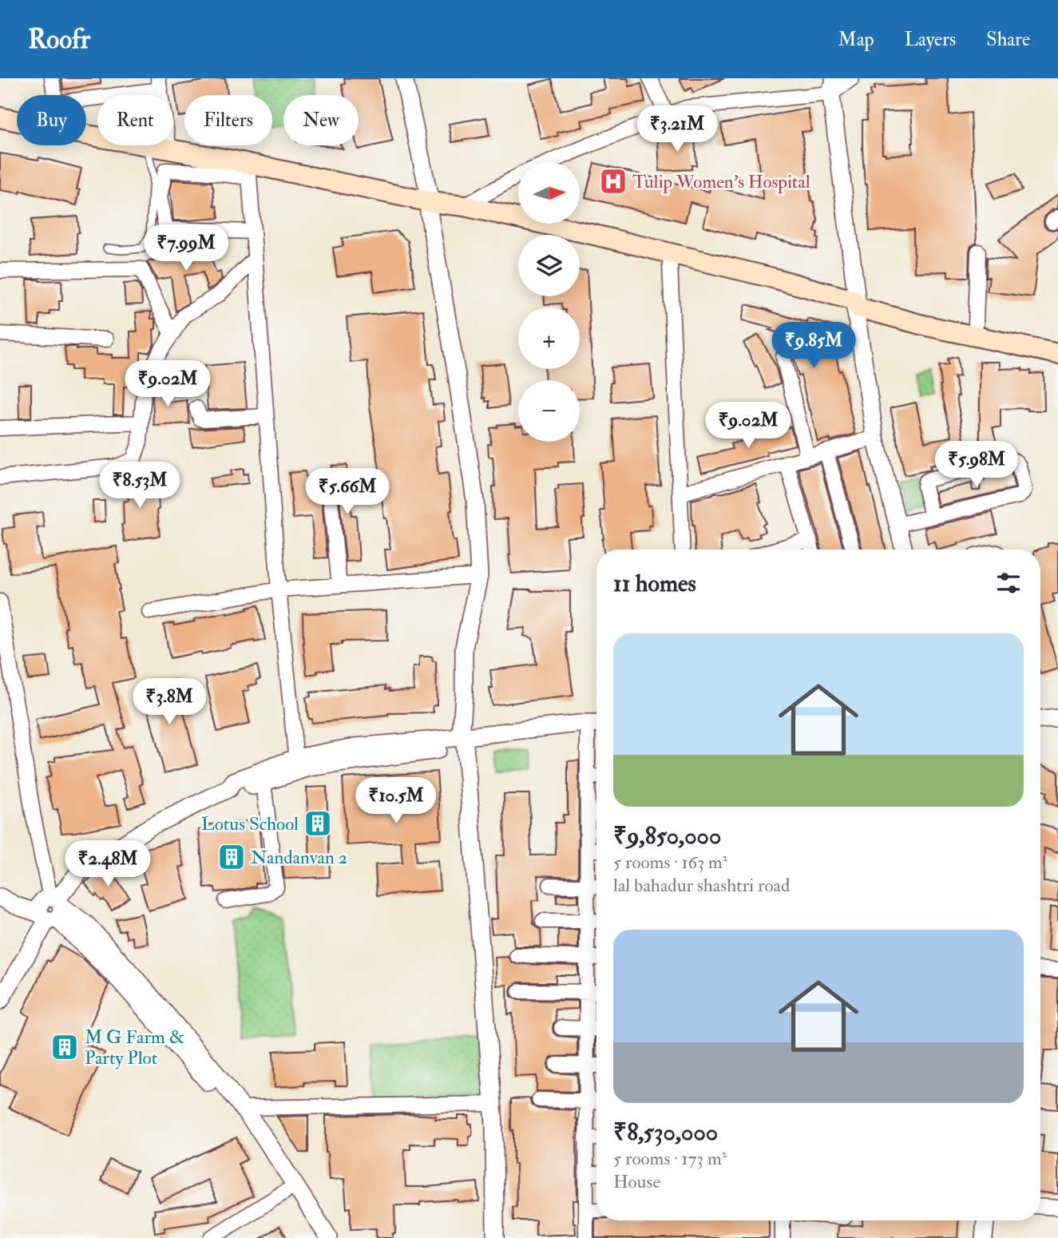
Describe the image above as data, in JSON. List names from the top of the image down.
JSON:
{
  "places": {
    "hospital": ["Tulip Women's Hospital"],
    "building": ["Lotus School", "Nandanvan 2", "M G Farm & Party Plot"]
  },
  "north": "right",
  "page": {
    "header": "Roofr",
    "nav": ["Map", "Layers", "Share"],
    "chip": [
      "Buy",
      "Rent",
      "Filters",
      "New"
    ],
    "price": [
      "₹3.21M",
      "₹7.99M",
      "₹9.85M",
      "₹9.02M",
      "₹9.02M",
      "₹5.98M",
      "₹8.53M",
      "₹5.66M",
      "₹3.8M",
      "₹10.5M",
      "₹2.48M"
    ],
    "map_buttons": ["+", "−"],
    "heading": "11 homes",
    "list": [
      {
        "name": "₹9,850,000",
        "note": "5 rooms · 163 m² · lal bahadur shashtri road"
      },
      {
        "name": "₹8,530,000",
        "note": "5 rooms · 173 m² · House"
      }
    ]
  }
}
